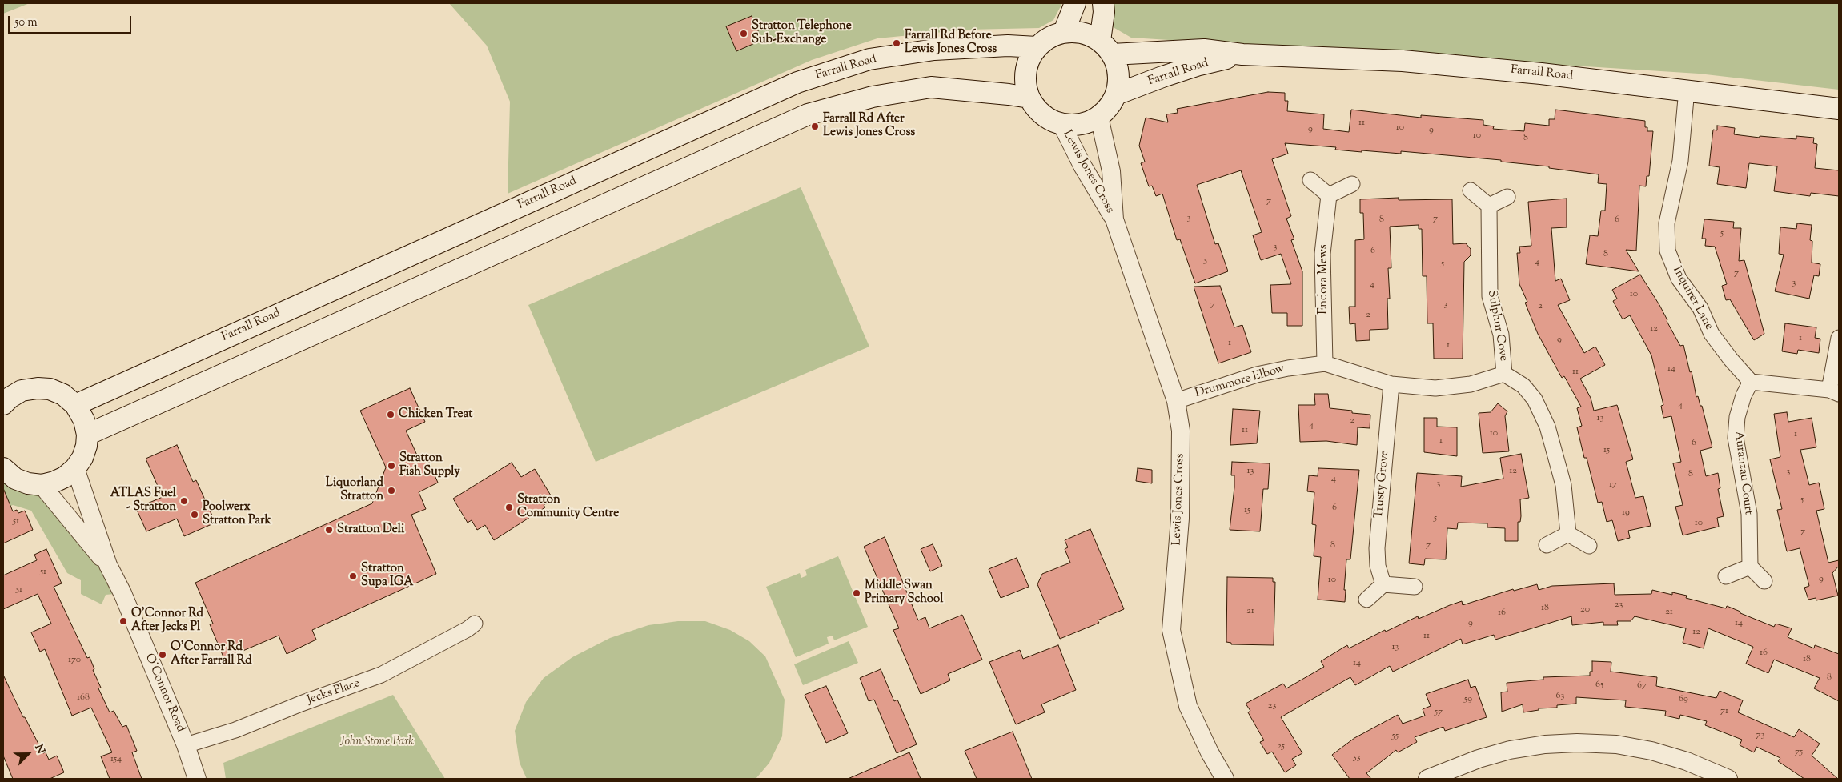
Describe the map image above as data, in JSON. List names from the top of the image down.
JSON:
{
  "streets": {
    "main road": ["Farrall Road"],
    "street": [
      "Lewis Jones Cross",
      "Endora Mews",
      "Inquirer Lane",
      "Sulphur Cove",
      "Drummore Elbow",
      "Auranzau Court",
      "Trusty Grove",
      "Jecks Place",
      "O'Connor Road"
    ]
  },
  "crossings": [
    ["Farrall Road", "Lewis Jones Cross"],
    ["Farrall Road", "Inquirer Lane"],
    ["Lewis Jones Cross", "Drummore Elbow"],
    ["Endora Mews", "Drummore Elbow"],
    ["Inquirer Lane", "Auranzau Court"],
    ["Sulphur Cove", "Drummore Elbow"],
    ["Drummore Elbow", "Trusty Grove"],
    ["Jecks Place", "O'Connor Road"]
  ],
  "parks": ["John Stone Park"],
  "places": [
    "Stratton Telephone Sub-Exchange",
    "Farrall Rd Before Lewis Jones Cross",
    "Farrall Rd After Lewis Jones Cross",
    "Chicken Treat",
    "Stratton Fish Supply",
    "Liquorland Stratton",
    "ATLAS Fuel - Stratton",
    "Stratton Community Centre",
    "Poolwerx Stratton Park",
    "Stratton Deli",
    "Stratton Supa IGA",
    "Middle Swan Primary School",
    "O'Connor Rd After Jecks Pl",
    "O'Connor Rd After Farrall Rd"
  ],
  "house_numbers": [
    "11",
    "10",
    "9",
    "9",
    "10",
    "8",
    "7",
    "3",
    "7",
    "8",
    "6",
    "5",
    "3",
    "6",
    "8",
    "5",
    "4",
    "5",
    "7",
    "3",
    "4",
    "10",
    "7",
    "3",
    "2",
    "2",
    "12",
    "1",
    "9",
    "1",
    "1",
    "14",
    "11",
    "4",
    "13",
    "2",
    "4",
    "11",
    "10",
    "1",
    "1",
    "6",
    "15",
    "13",
    "12",
    "3",
    "8",
    "4",
    "3",
    "17",
    "5",
    "6",
    "15",
    "19",
    "5",
    "51",
    "10",
    "7",
    "8",
    "7",
    "51",
    "9",
    "10",
    "51",
    "23",
    "18",
    "20",
    "21",
    "21",
    "16",
    "9",
    "14",
    "12",
    "11",
    "13",
    "16",
    "18",
    "170",
    "14",
    "8",
    "65",
    "67",
    "63",
    "168",
    "59",
    "69",
    "23",
    "71",
    "57",
    "73",
    "55",
    "25",
    "75",
    "53",
    "154"
  ],
  "scale_bar": "50 m",
  "north": "top right"
}
